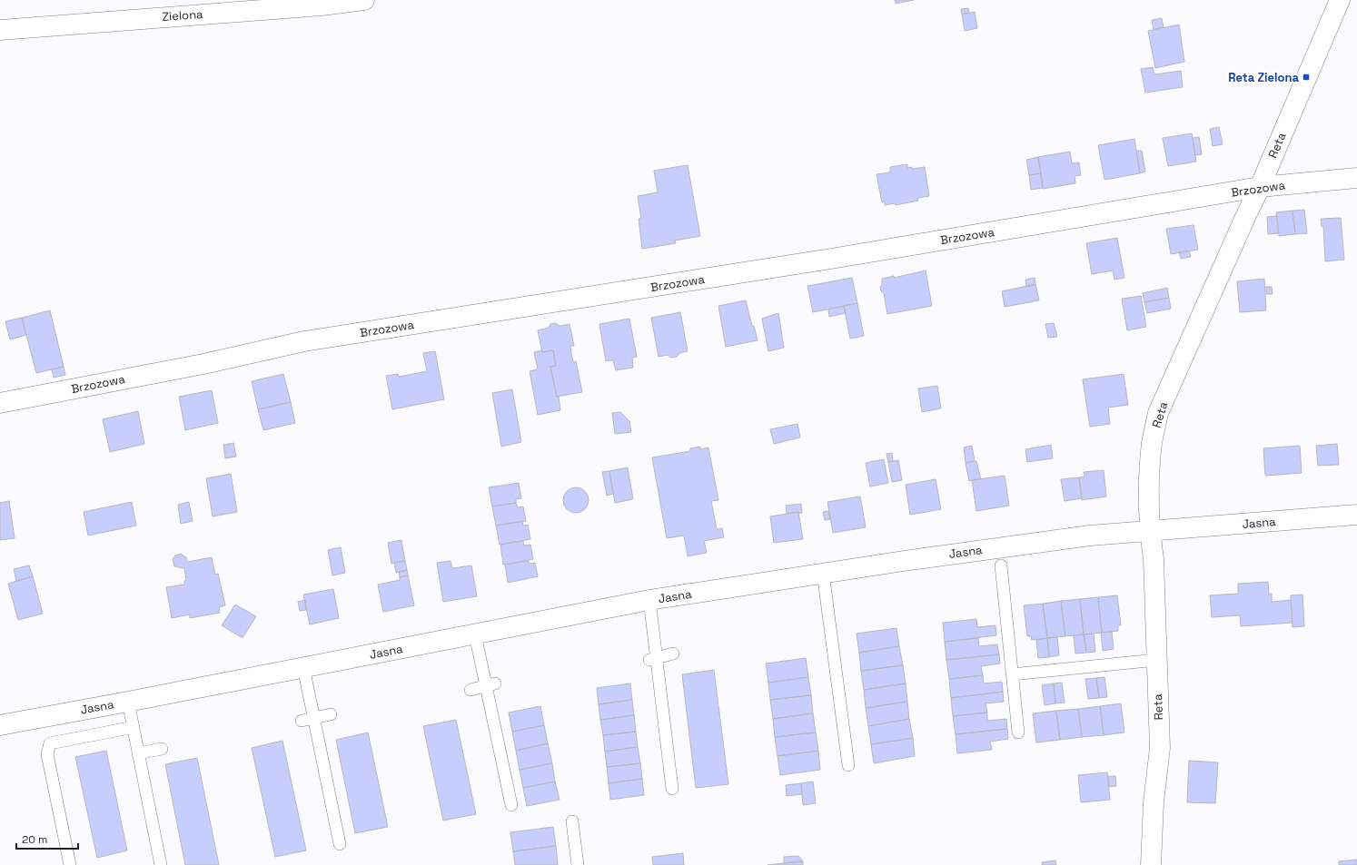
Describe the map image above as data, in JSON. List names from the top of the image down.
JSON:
{
  "streets": {
    "street": [
      "Zielona",
      "Reta",
      "Brzozowa",
      "Jasna"
    ]
  },
  "crossings": [
    ["Reta", "Brzozowa"],
    ["Reta", "Jasna"]
  ],
  "places": {
    "transit": ["Reta Zielona"]
  },
  "scale_bar": "20 m"
}
